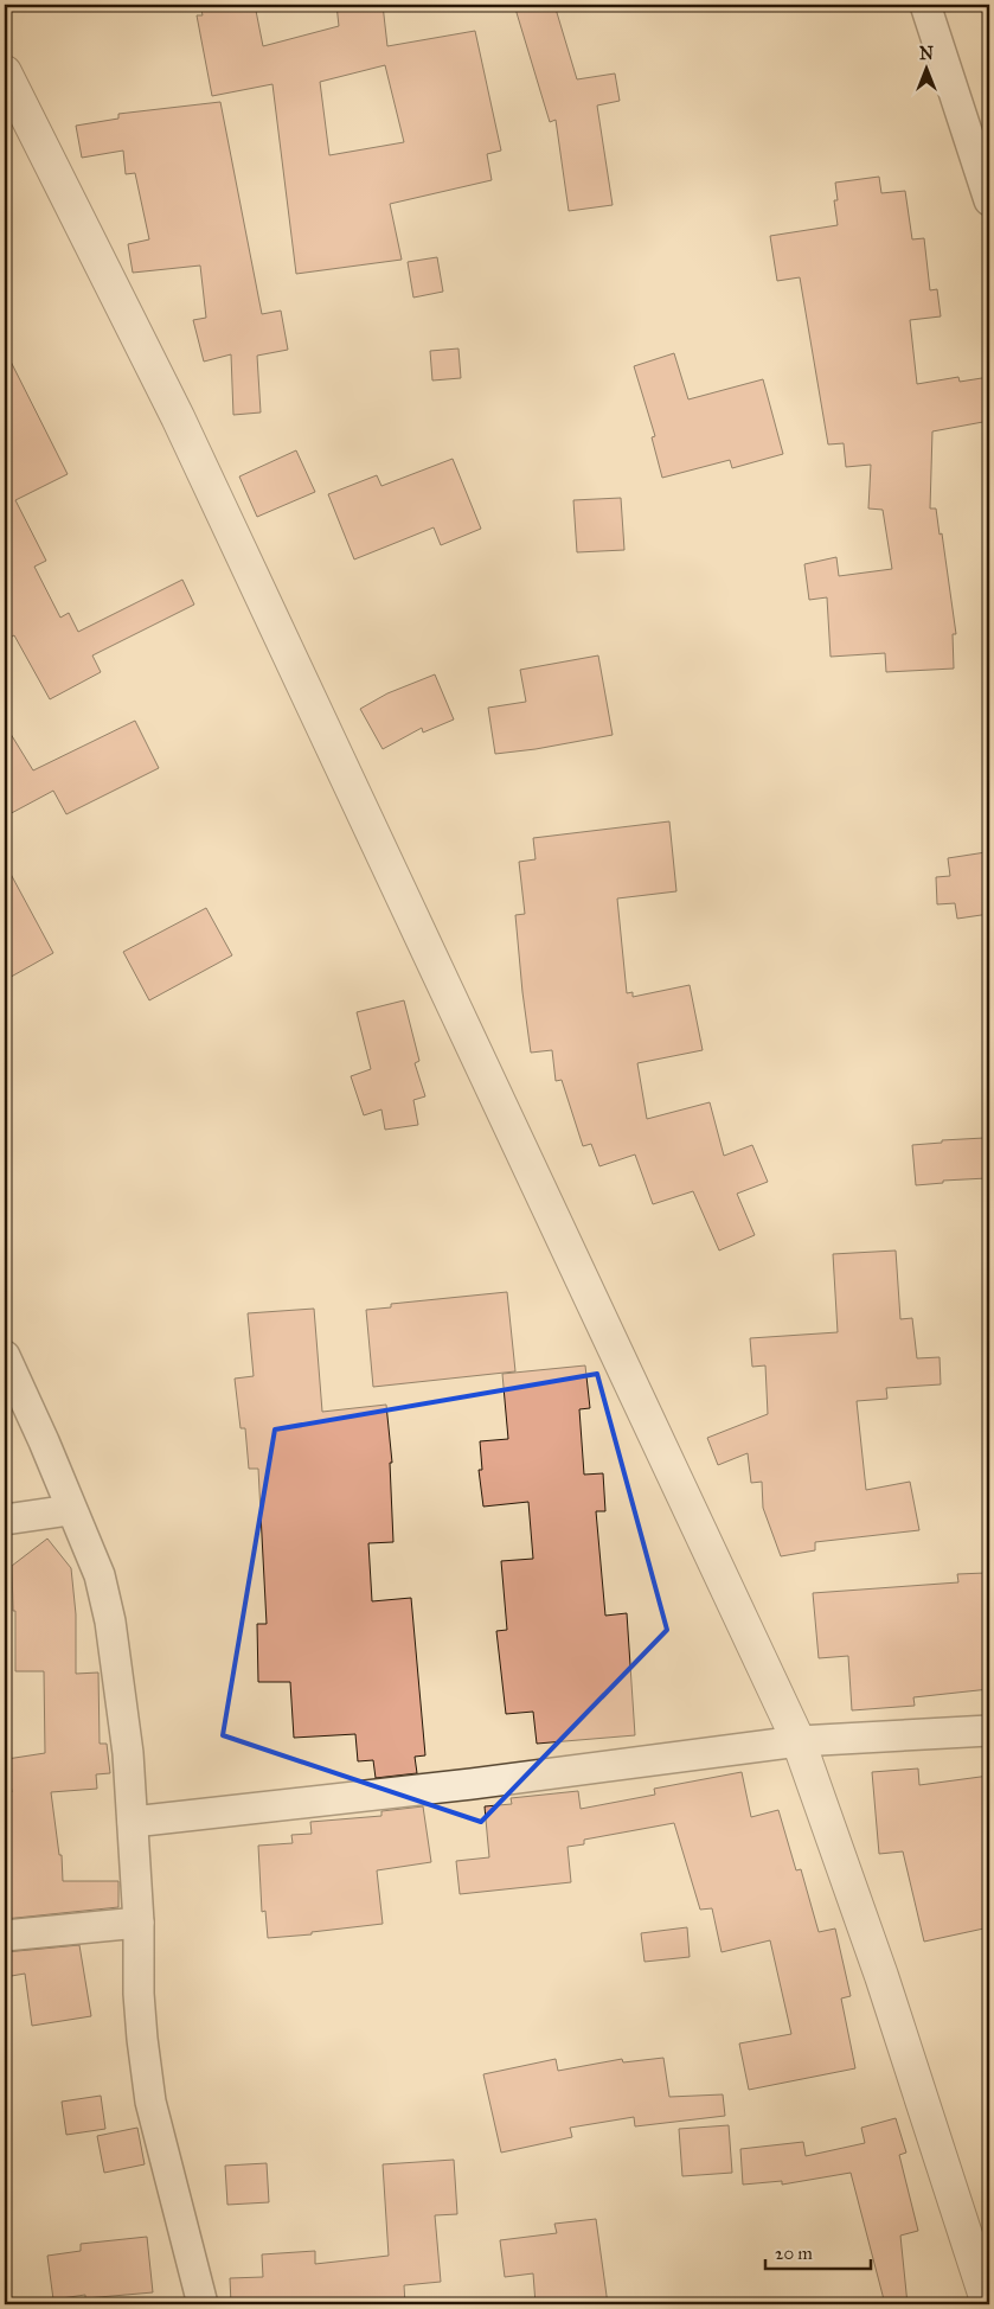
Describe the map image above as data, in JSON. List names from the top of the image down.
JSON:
{
  "scale_bar": "20 m",
  "north": "top"
}
